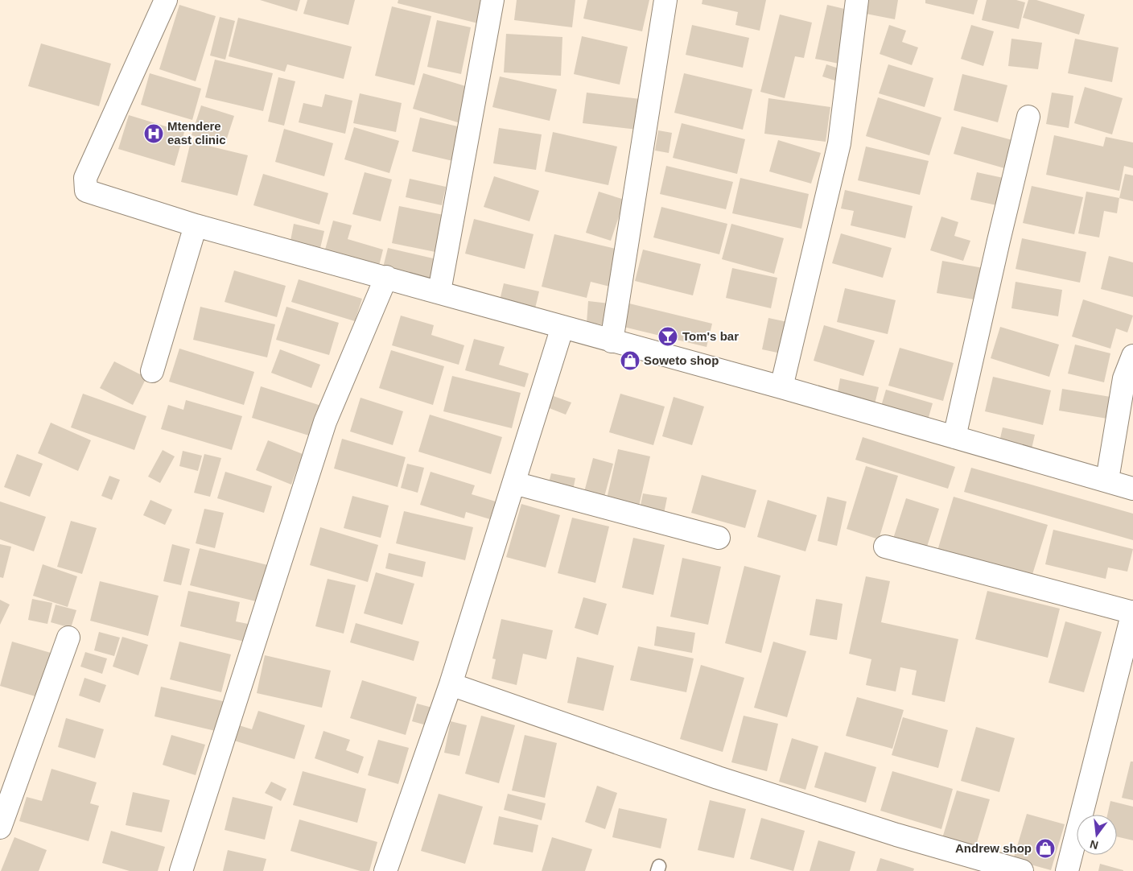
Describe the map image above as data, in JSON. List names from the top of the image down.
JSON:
{
  "places": {
    "hospital": ["Mtendere east clinic"],
    "bar": ["Tom's bar"],
    "shop": ["Soweto shop", "Andrew shop"]
  },
  "north": "bottom"
}
